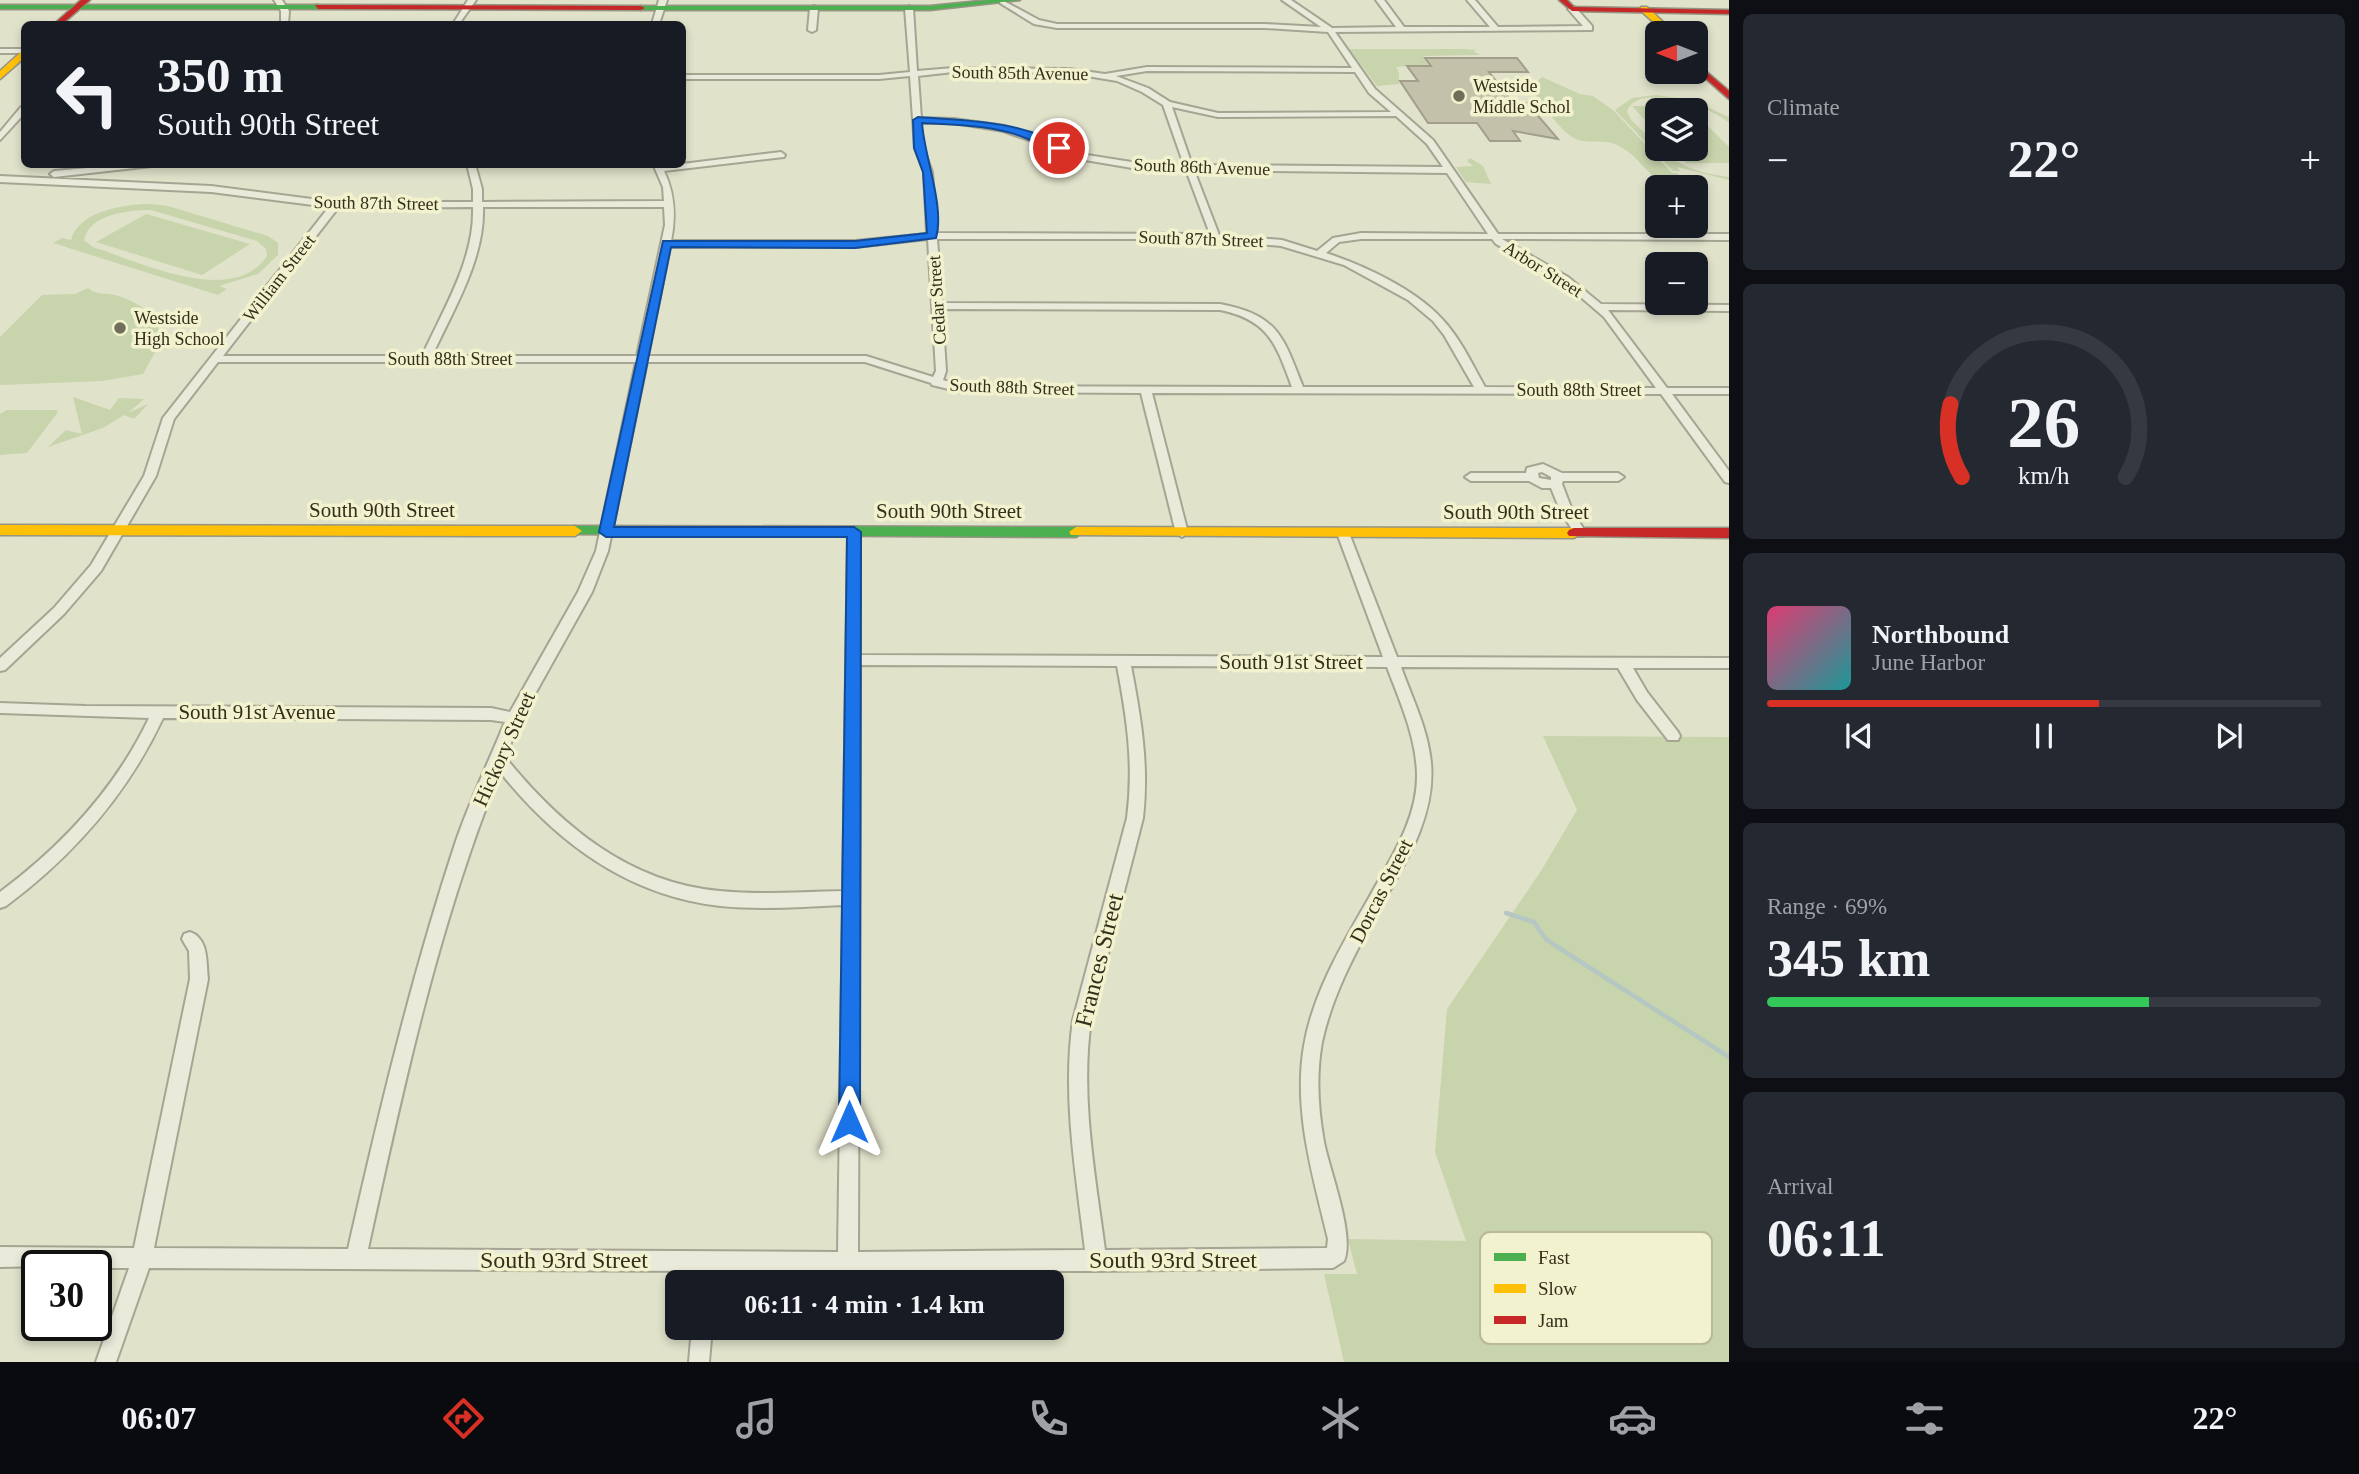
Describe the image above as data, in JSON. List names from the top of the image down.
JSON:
{
  "streets": {
    "main road": ["South 90th Street"],
    "street": [
      "South 85th Avenue",
      "South 86th Avenue",
      "South 87th Street",
      "Arbor Street",
      "William Street",
      "Cedar Street",
      "South 88th Street",
      "South 91st Street",
      "South 91st Avenue",
      "Hickory Street",
      "Dorcas Street",
      "Frances Street",
      "South 93rd Street"
    ]
  },
  "crossings": [
    ["South 85th Avenue", "Arbor Street"],
    ["South 85th Avenue", "Cedar Street"],
    ["South 86th Avenue", "Arbor Street"],
    ["South 86th Avenue", "Cedar Street"],
    ["South 87th Street", "William Street"],
    ["South 87th Street", "Cedar Street"],
    ["South 87th Street", "South 88th Street"],
    ["South 87th Street", "Hickory Street"],
    ["Arbor Street", "South 88th Street"],
    ["William Street", "South 88th Street"],
    ["William Street", "South 90th Street"],
    ["Cedar Street", "South 88th Street"],
    ["South 88th Street", "Hickory Street"],
    ["South 90th Street", "Hickory Street"],
    ["South 90th Street", "Dorcas Street"],
    ["South 91st Street", "Dorcas Street"],
    ["South 91st Street", "Frances Street"],
    ["South 91st Avenue", "Hickory Street"],
    ["Hickory Street", "South 93rd Street"],
    ["Dorcas Street", "South 93rd Street"],
    ["Frances Street", "South 93rd Street"]
  ],
  "places": ["Westside Middle Schol", "Westside High School"],
  "legend": ["Fast", "Slow", "Jam"],
  "north": "left",
  "page": {
    "tile": [
      "Climate",
      ["Range · 69%", "345 km"],
      ["Arrival", "06:11"]
    ],
    "map_buttons": ["+", "−"],
    "turn": ["350 m", "South 90th Street"],
    "heat": ["−", "22°", "+"],
    "song": ["Northbound", "June Harbor"],
    "limit": "30",
    "trip": "06:11 · 4 min · 1.4 km",
    "tabs": ["06:07", "22°"],
    "gauge": ["26", "km/h"]
  }
}
